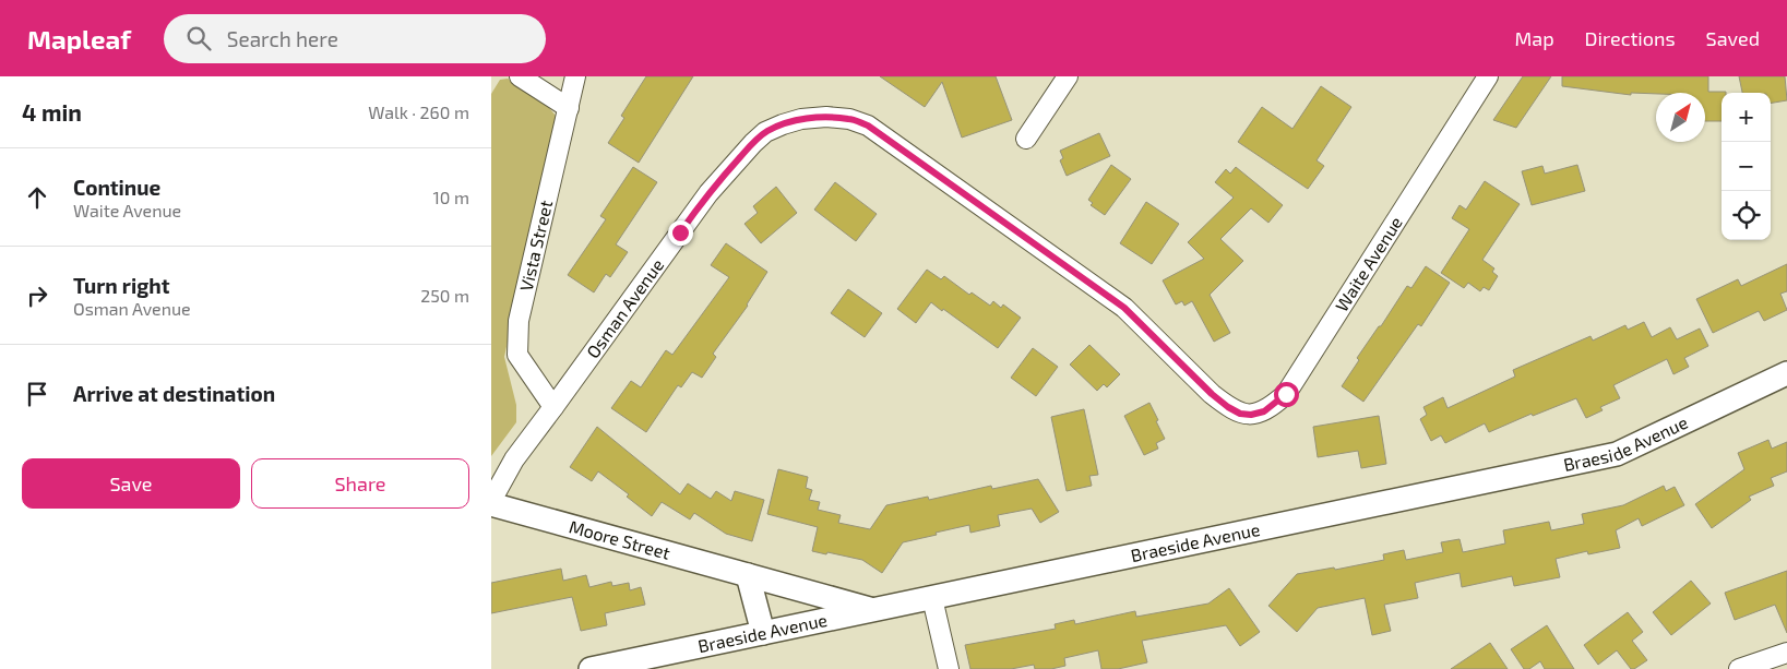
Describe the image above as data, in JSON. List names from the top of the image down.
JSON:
{
  "streets": {
    "street": [
      "Vista Street",
      "Waite Avenue",
      "Osman Avenue",
      "Braeside Avenue",
      "Moore Street"
    ]
  },
  "crossings": [
    ["Vista Street", "Osman Avenue"],
    ["Waite Avenue", "Osman Avenue"],
    ["Osman Avenue", "Moore Street"],
    ["Braeside Avenue", "Moore Street"]
  ],
  "north": "top right",
  "page": {
    "header": "Mapleaf",
    "search": "Search here",
    "nav": ["Map", "Directions", "Saved"],
    "heading": ["4 min", "Walk · 260 m"],
    "map_buttons": ["+", "−"],
    "list": [
      ["Continue", "Waite Avenue", "10 m"],
      ["Turn right", "Osman Avenue", "250 m"],
      "Arrive at destination"
    ],
    "buttons": ["Save", "Share"]
  }
}
